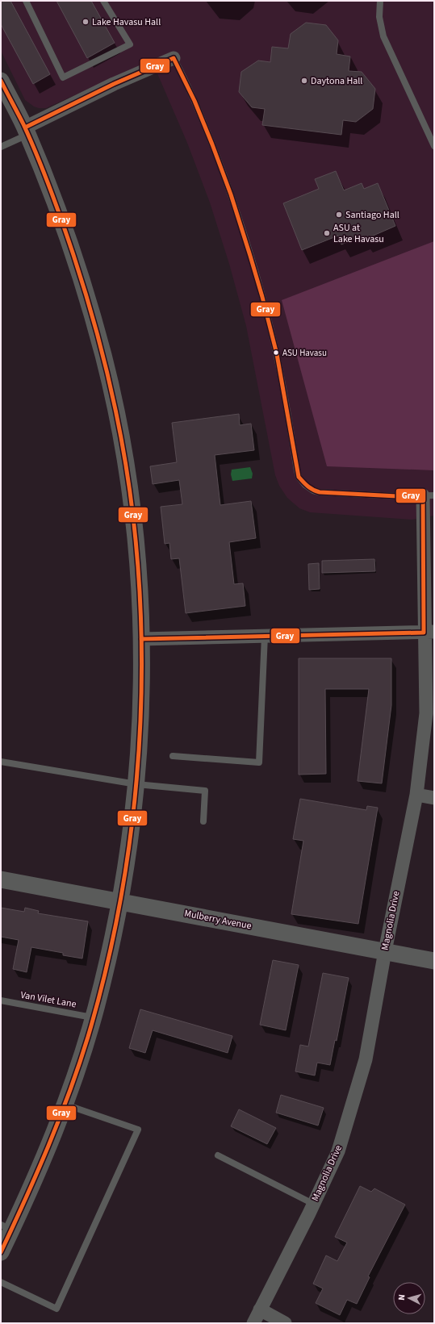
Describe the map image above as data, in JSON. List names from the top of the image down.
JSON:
{
  "streets": {
    "street": ["Mulberry Avenue", "Magnolia Drive"],
    "lane": ["Van Vilet Lane"]
  },
  "crossings": [
    ["Mulberry Avenue", "Magnolia Drive"]
  ],
  "places": [
    "Lake Havasu Hall",
    "Daytona Hall",
    "Santiago Hall",
    "ASU at Lake Havasu",
    "ASU Havasu"
  ],
  "lines": ["transit line Gray"],
  "north": "left"
}
